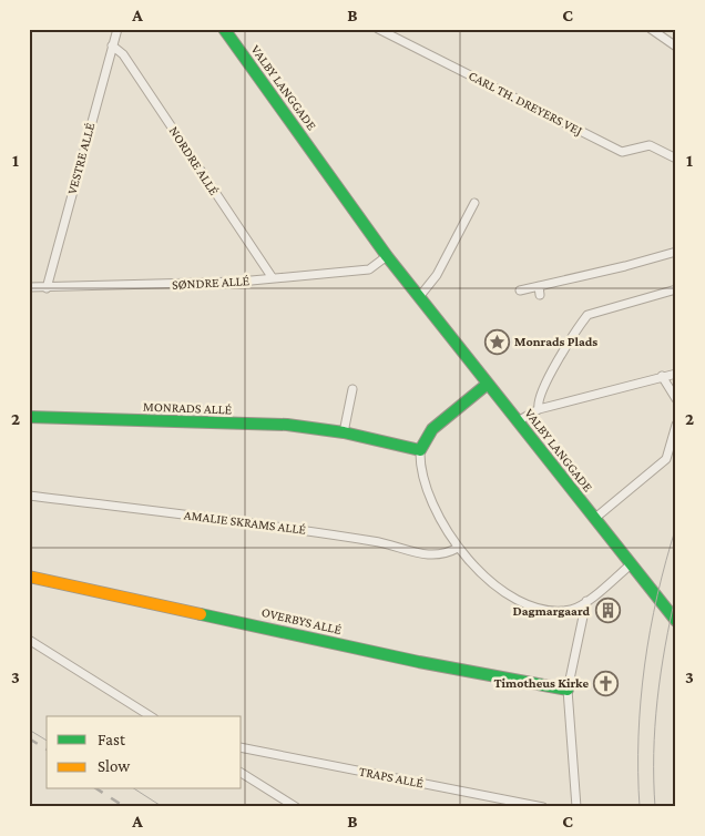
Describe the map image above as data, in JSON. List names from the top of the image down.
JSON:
{
  "streets": {
    "street": [
      "VALBY LANGGADE",
      "CARL TH. DREYERS VEJ",
      "VESTRE ALLÉ",
      "NORDRE ALLÉ",
      "SØNDRE ALLÉ",
      "MONRADS ALLÉ",
      "AMALIE SKRAMS ALLÉ",
      "OVERBYS ALLÉ",
      "TRAPS ALLÉ"
    ]
  },
  "crossings": [
    ["VALBY LANGGADE", "SØNDRE ALLÉ"],
    ["VESTRE ALLÉ", "NORDRE ALLÉ"],
    ["VESTRE ALLÉ", "SØNDRE ALLÉ"],
    ["NORDRE ALLÉ", "SØNDRE ALLÉ"]
  ],
  "places": {
    "place": ["Monrads Plads"],
    "building": ["Dagmargaard"],
    "church": ["Timotheus Kirke"]
  },
  "legend": ["Fast", "Slow"],
  "grid": {
    "columns": ["A", "B", "C"],
    "rows": ["1", "2", "3"]
  }
}
